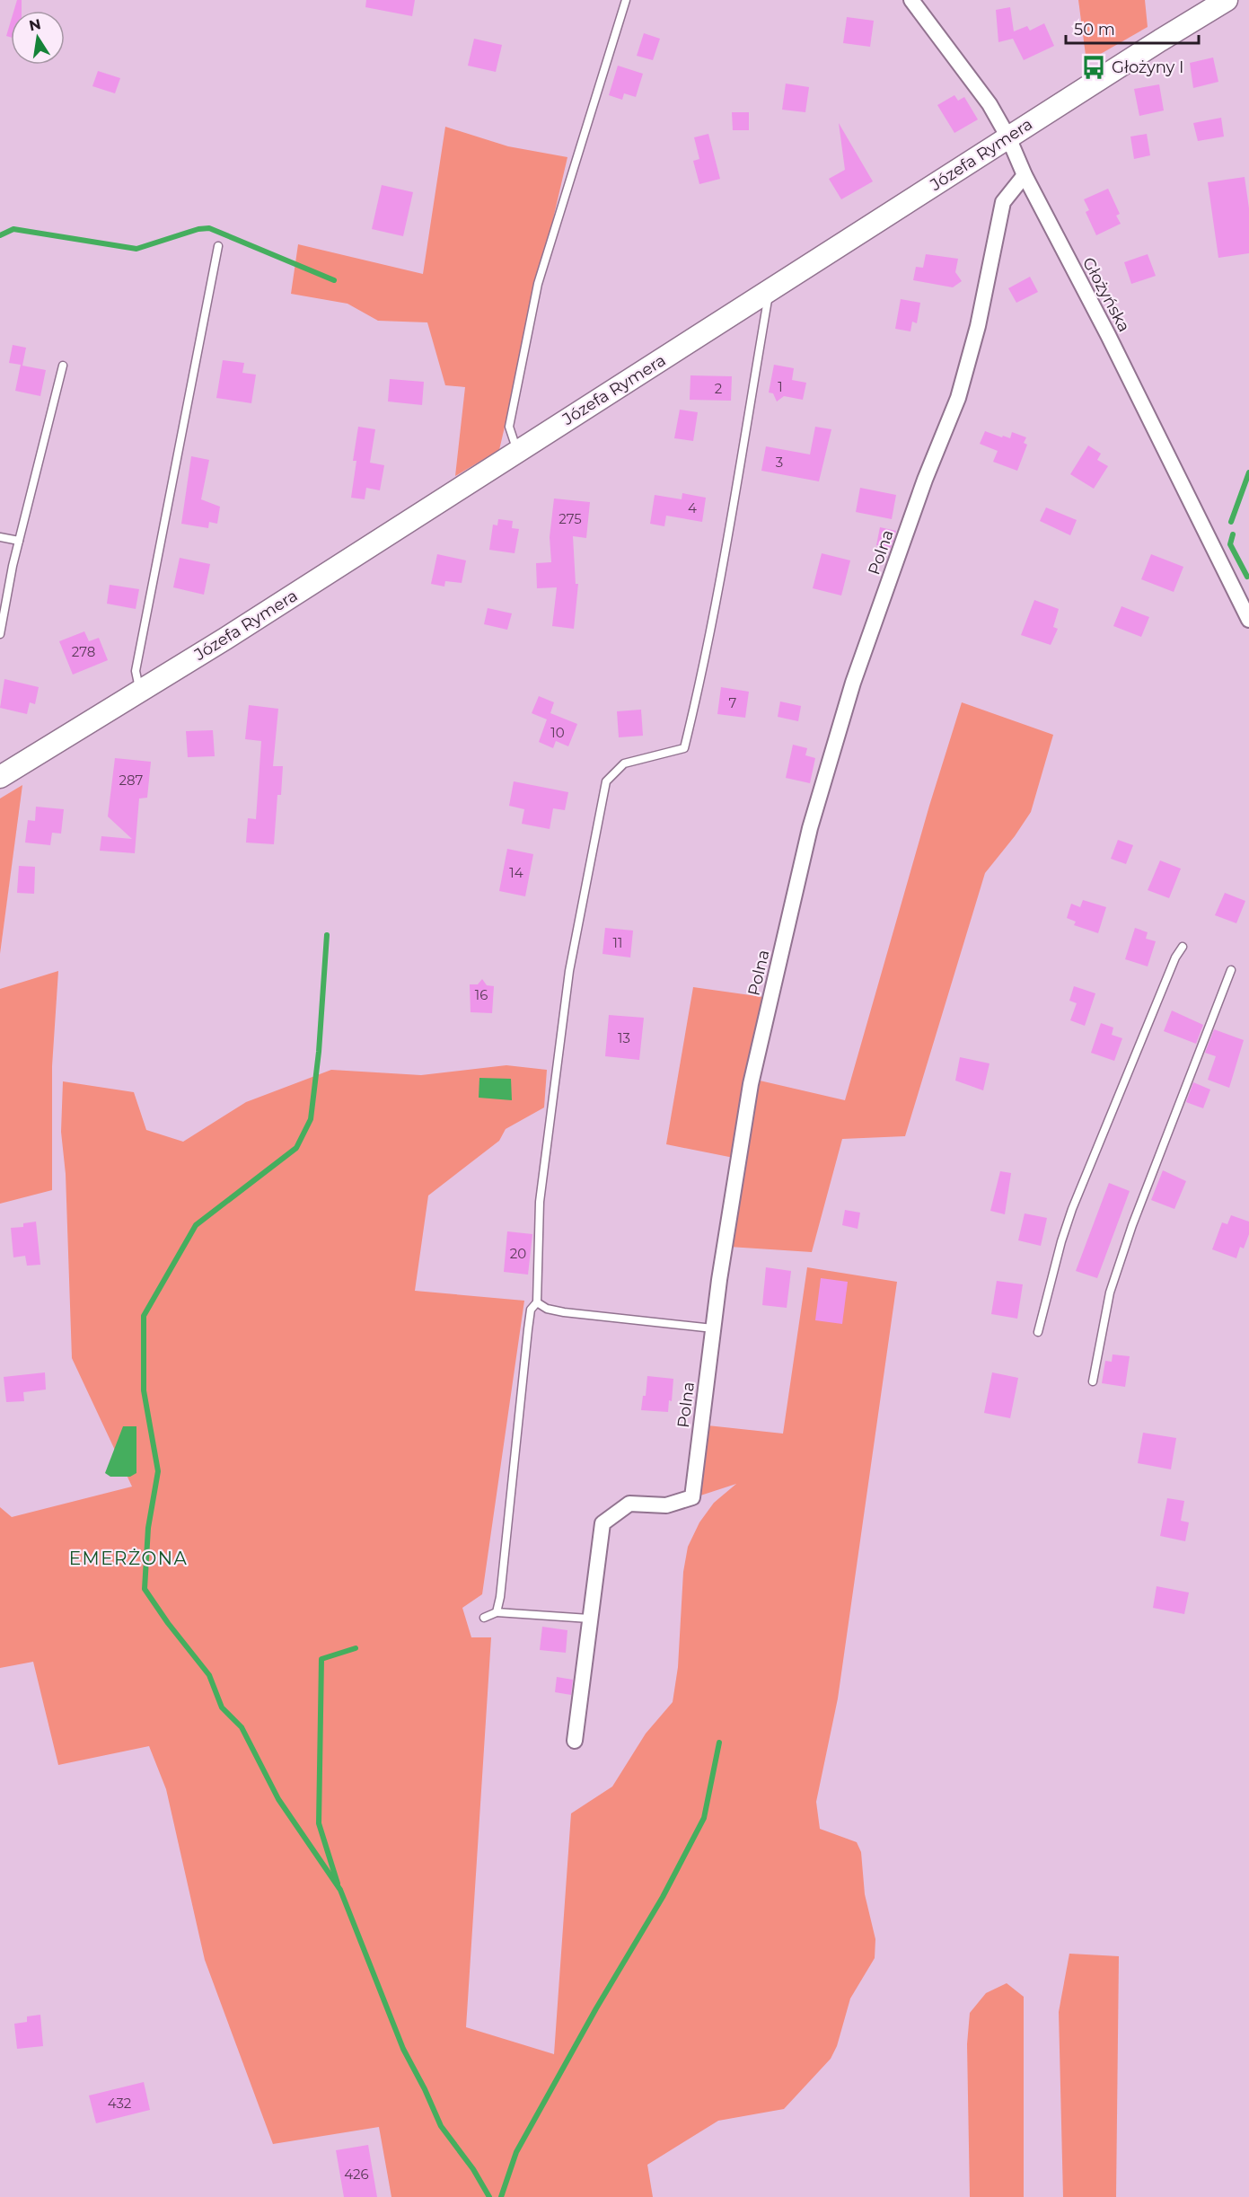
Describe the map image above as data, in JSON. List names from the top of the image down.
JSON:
{
  "streets": {
    "street": ["Józefa Rymera", "Głożyńska", "Polna"]
  },
  "crossings": [
    ["Józefa Rymera", "Głożyńska"],
    ["Głożyńska", "Polna"]
  ],
  "districts": ["EMERŻONA"],
  "places": {
    "bus stop": ["Głożyny I"]
  },
  "house_numbers": [
    "1",
    "2",
    "3",
    "4",
    "275",
    "278",
    "7",
    "10",
    "287",
    "14",
    "11",
    "16",
    "13",
    "20",
    "432",
    "426"
  ],
  "scale_bar": "50 m",
  "north": "top"
}
